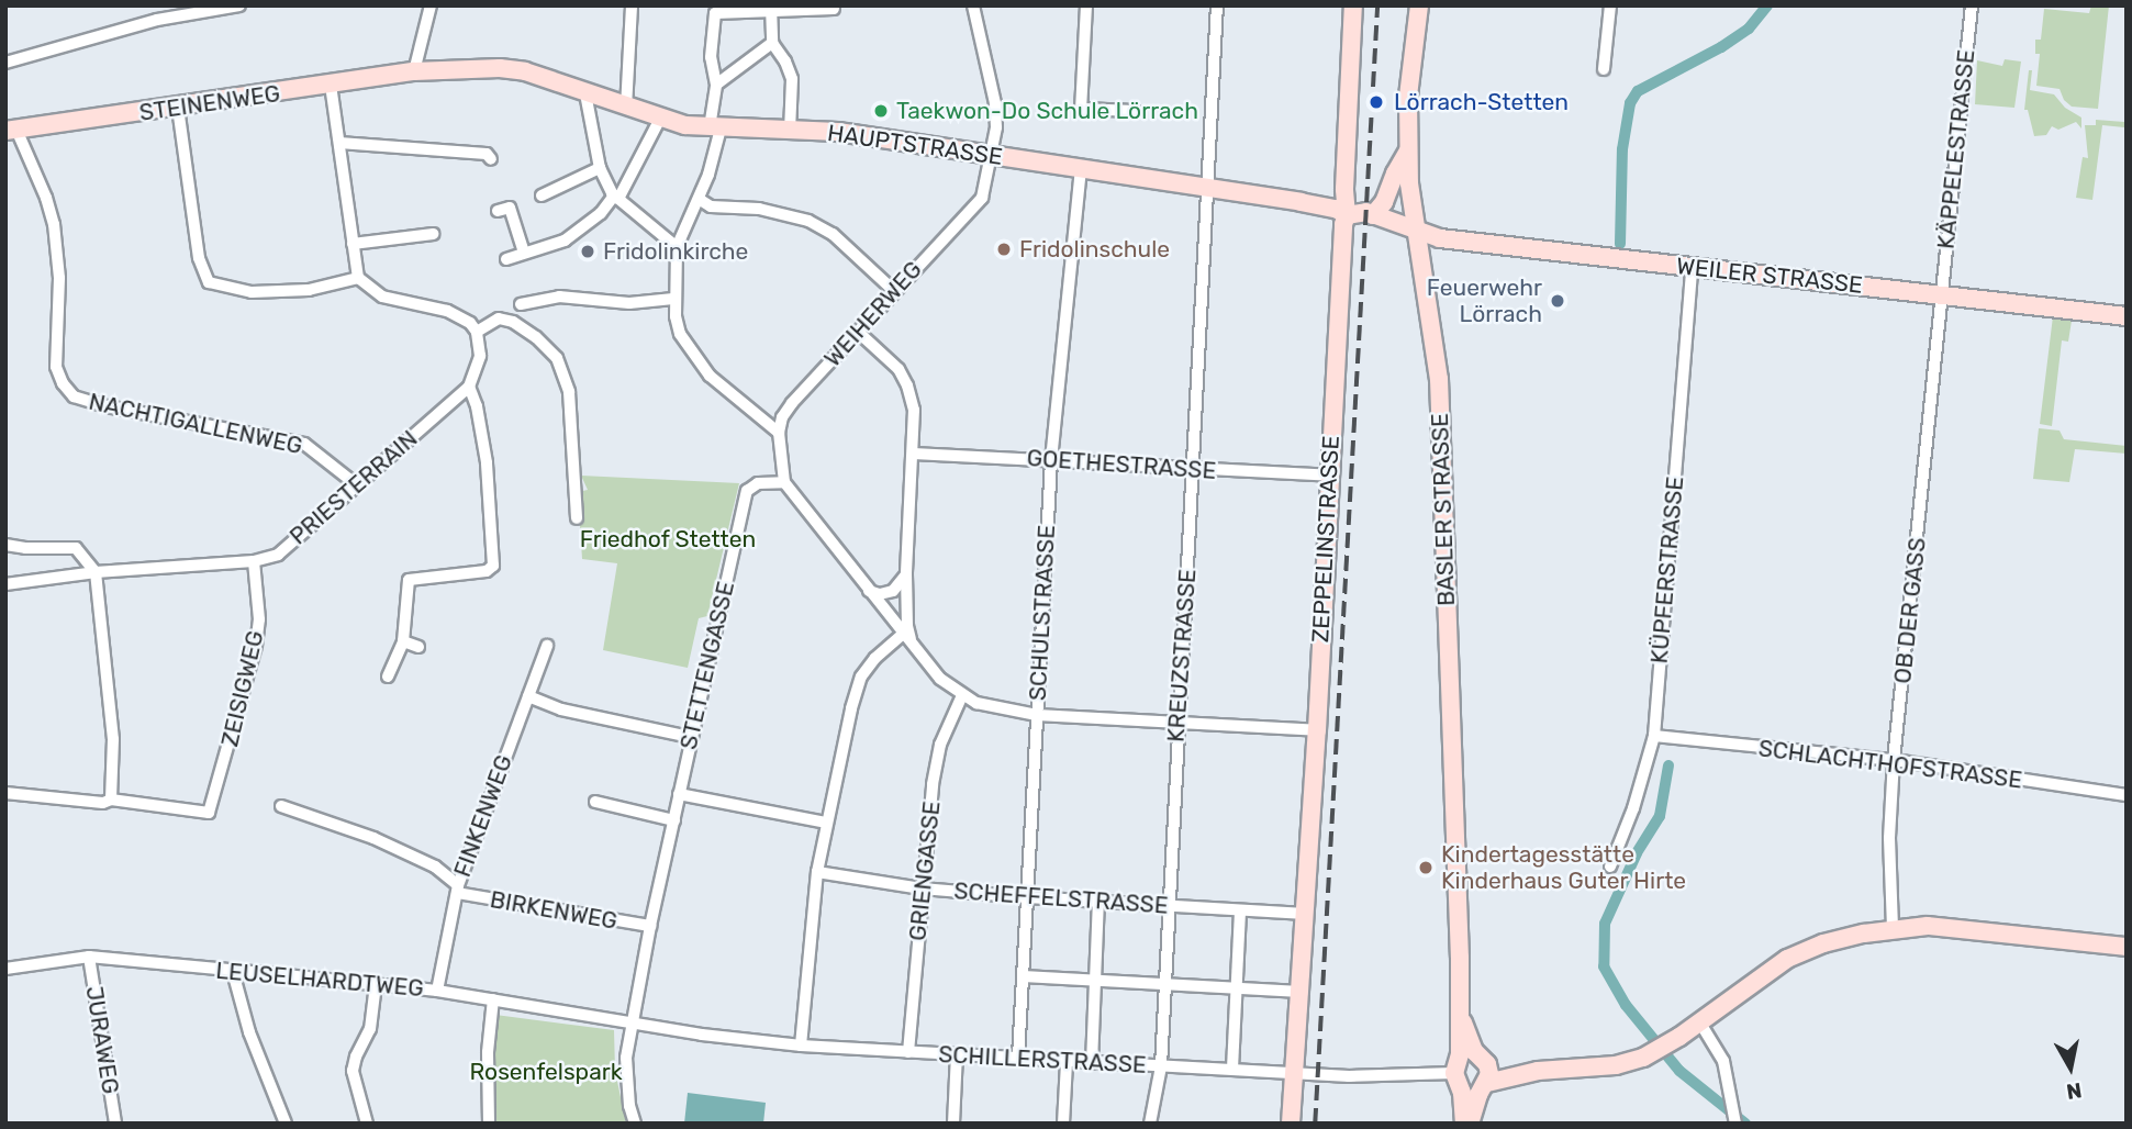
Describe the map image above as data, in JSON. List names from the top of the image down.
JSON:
{
  "streets": {
    "street": [
      "STEINENWEG",
      "HAUPTSTRASSE",
      "KÄPPELESTRASSE",
      "WEILER STRASSE",
      "WEIHERWEG",
      "NACHTIGALLENWEG",
      "GOETHESTRASSE",
      "PRIESTERRAIN",
      "BASLER STRASSE",
      "ZEPPELINSTRASSE",
      "KÜPFERSTRASSE",
      "OB DER GASS",
      "SCHULSTRASSE",
      "KREUZSTRASSE",
      "STETTENGASSE",
      "ZEISIGWEG",
      "SCHLACHTHOFSTRASSE",
      "FINKENWEG",
      "GRIENGASSE",
      "SCHEFFELSTRASSE",
      "BIRKENWEG",
      "LEUSELHARDTWEG",
      "JURAWEG",
      "SCHILLERSTRASSE"
    ]
  },
  "crossings": [
    ["STEINENWEG", "HAUPTSTRASSE"],
    ["STEINENWEG", "NACHTIGALLENWEG"],
    ["HAUPTSTRASSE", "WEILER STRASSE"],
    ["HAUPTSTRASSE", "WEIHERWEG"],
    ["HAUPTSTRASSE", "BASLER STRASSE"],
    ["HAUPTSTRASSE", "ZEPPELINSTRASSE"],
    ["HAUPTSTRASSE", "SCHULSTRASSE"],
    ["HAUPTSTRASSE", "KREUZSTRASSE"],
    ["KÄPPELESTRASSE", "WEILER STRASSE"],
    ["KÄPPELESTRASSE", "OB DER GASS"],
    ["WEILER STRASSE", "BASLER STRASSE"],
    ["WEILER STRASSE", "KÜPFERSTRASSE"],
    ["WEILER STRASSE", "OB DER GASS"],
    ["NACHTIGALLENWEG", "PRIESTERRAIN"],
    ["GOETHESTRASSE", "ZEPPELINSTRASSE"],
    ["GOETHESTRASSE", "SCHULSTRASSE"],
    ["GOETHESTRASSE", "KREUZSTRASSE"],
    ["PRIESTERRAIN", "ZEISIGWEG"],
    ["BASLER STRASSE", "SCHILLERSTRASSE"],
    ["ZEPPELINSTRASSE", "SCHEFFELSTRASSE"],
    ["ZEPPELINSTRASSE", "SCHILLERSTRASSE"],
    ["KÜPFERSTRASSE", "SCHLACHTHOFSTRASSE"],
    ["OB DER GASS", "SCHLACHTHOFSTRASSE"],
    ["SCHULSTRASSE", "SCHEFFELSTRASSE"],
    ["SCHULSTRASSE", "SCHILLERSTRASSE"],
    ["KREUZSTRASSE", "SCHEFFELSTRASSE"],
    ["KREUZSTRASSE", "SCHILLERSTRASSE"],
    ["STETTENGASSE", "BIRKENWEG"],
    ["STETTENGASSE", "LEUSELHARDTWEG"],
    ["STETTENGASSE", "SCHILLERSTRASSE"],
    ["FINKENWEG", "BIRKENWEG"],
    ["FINKENWEG", "LEUSELHARDTWEG"],
    ["GRIENGASSE", "SCHEFFELSTRASSE"],
    ["GRIENGASSE", "SCHILLERSTRASSE"],
    ["LEUSELHARDTWEG", "JURAWEG"],
    ["LEUSELHARDTWEG", "SCHILLERSTRASSE"]
  ],
  "parks": ["Friedhof Stetten", "Rosenfelspark"],
  "places": [
    "Lörrach-Stetten",
    "Taekwon-Do Schule Lörrach",
    "Fridolinschule",
    "Fridolinkirche",
    "Feuerwehr Lörrach",
    "Kindertagesstätte Kinderhaus Guter Hirte"
  ],
  "north": "bottom"
}
